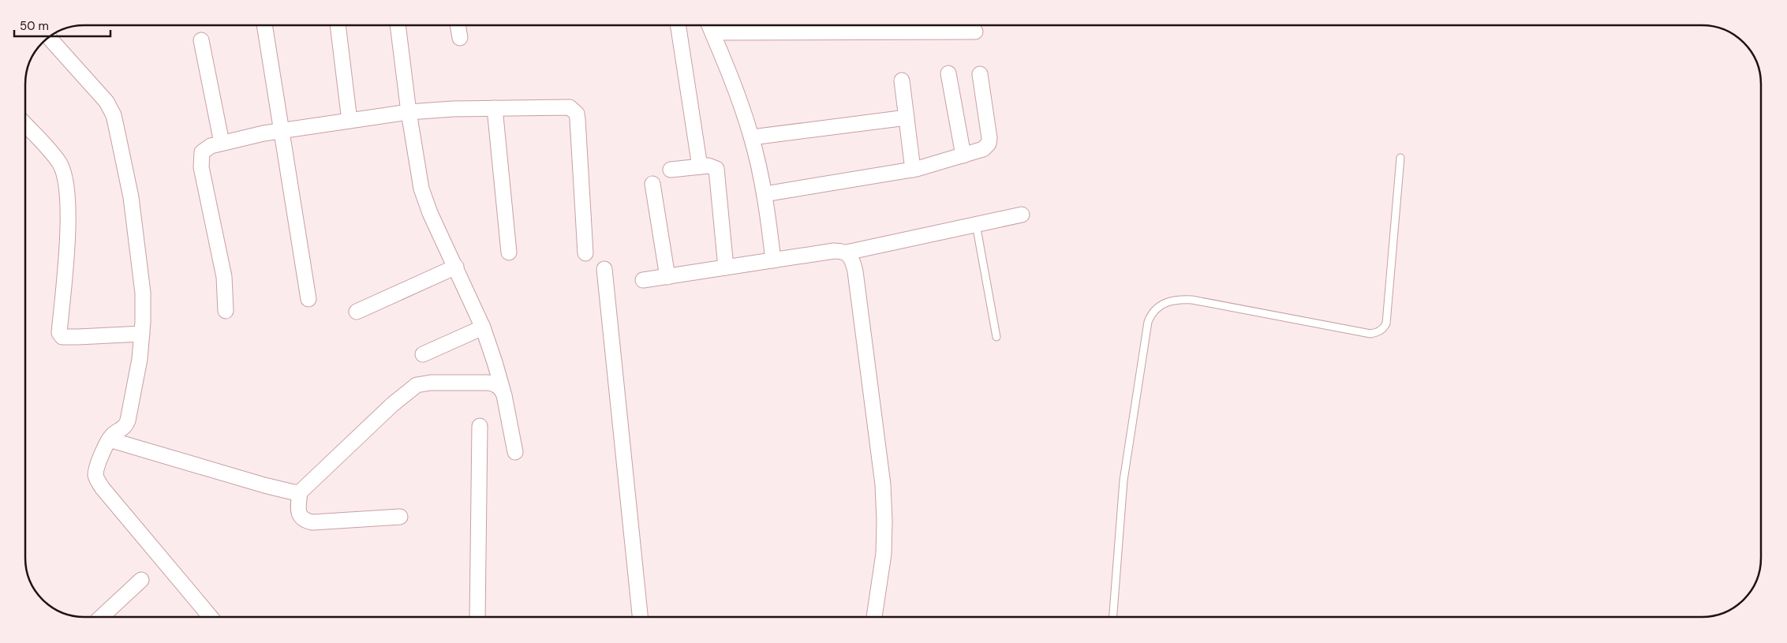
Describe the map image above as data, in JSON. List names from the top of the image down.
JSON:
{
  "scale_bar": "50 m"
}
